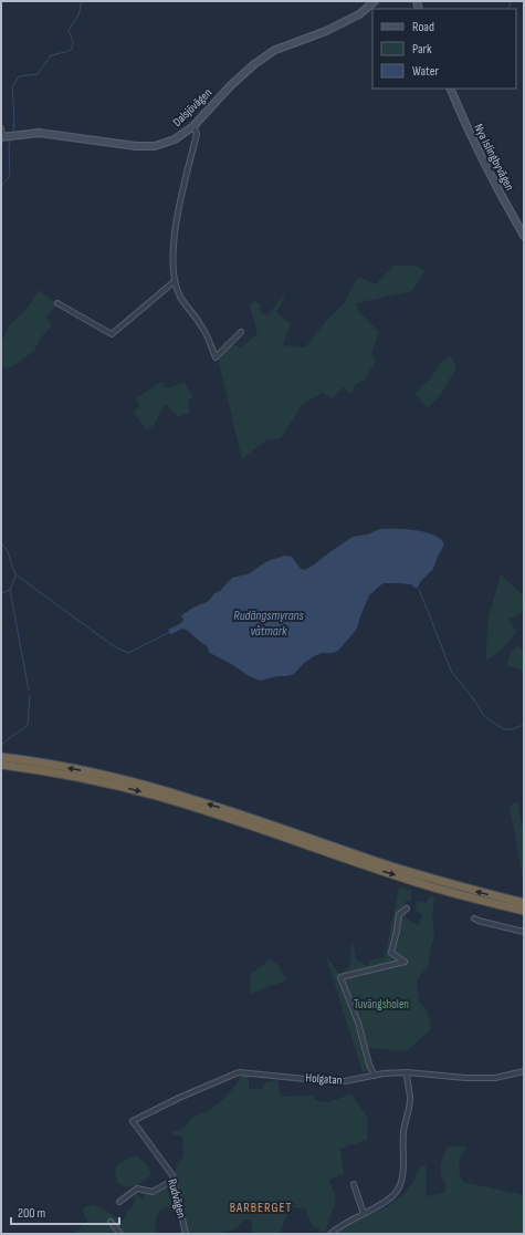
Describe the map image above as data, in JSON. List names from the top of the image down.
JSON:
{
  "streets": {
    "street": [
      "Dalsjövägen",
      "Nya Islingbyvägen",
      "Holgatan",
      "Rudvägen"
    ]
  },
  "crossings": [
    ["Holgatan", "Rudvägen"]
  ],
  "districts": ["BARBERGET"],
  "water": ["Rudängsmyrans våtmark"],
  "parks": ["Tuvängsholen"],
  "legend": ["Road", "Park", "Water"],
  "scale_bar": "200 m"
}
